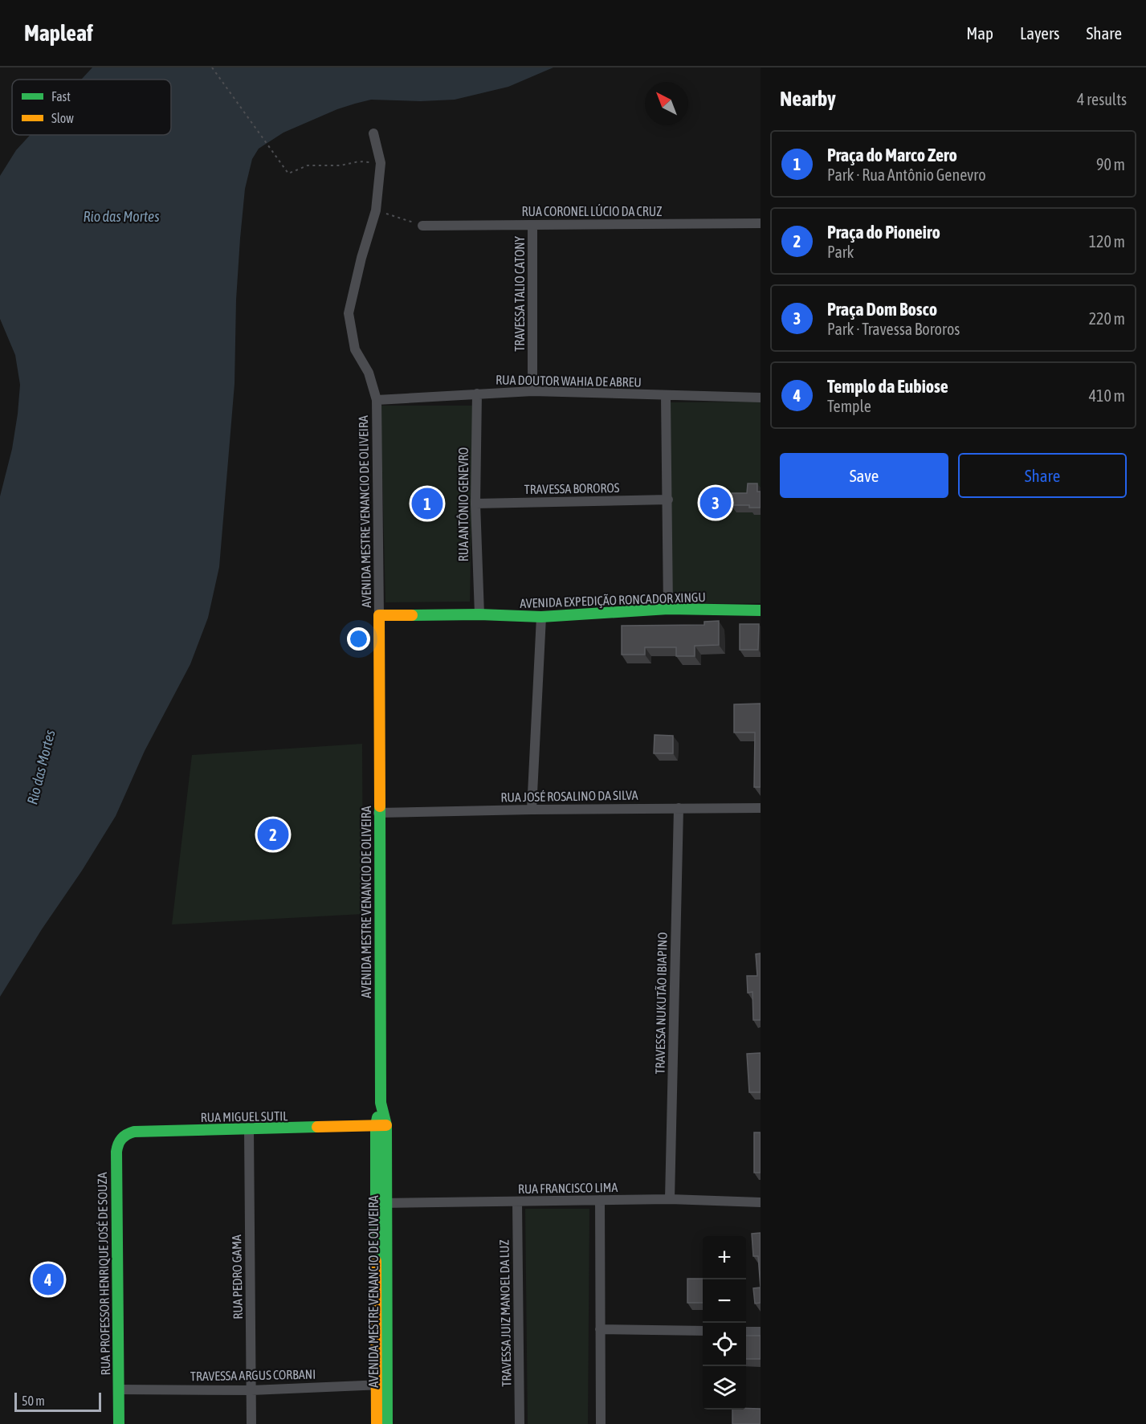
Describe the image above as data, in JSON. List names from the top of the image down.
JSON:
{
  "streets": {
    "street": [
      "RUA CORONEL LÚCIO DA CRUZ",
      "TRAVESSA TALIO CATONY",
      "RUA DOUTOR WAHIA DE ABREU",
      "TRAVESSA BOROROS",
      "RUA ANTÔNIO GENEVRO",
      "AVENIDA MESTRE VENANCIO DE OLIVEIRA",
      "AVENIDA EXPEDIÇÃO RONCADOR XINGU",
      "RUA JOSÉ ROSALINO DA SILVA",
      "TRAVESSA NUKUTÃO IBIAPINO",
      "RUA MIGUEL SUTIL",
      "RUA FRANCISCO LIMA",
      "RUA PROFESSOR HENRIQUE JOSÉ DE SOUZA",
      "RUA PEDRO GAMA",
      "TRAVESSA JUIZ MANOEL DA LUZ",
      "TRAVESSA ARGUS CORBANI"
    ]
  },
  "crossings": [
    ["RUA CORONEL LÚCIO DA CRUZ", "TRAVESSA TALIO CATONY"],
    ["TRAVESSA TALIO CATONY", "RUA DOUTOR WAHIA DE ABREU"],
    ["RUA DOUTOR WAHIA DE ABREU", "RUA ANTÔNIO GENEVRO"],
    ["RUA DOUTOR WAHIA DE ABREU", "AVENIDA MESTRE VENANCIO DE OLIVEIRA"],
    ["TRAVESSA BOROROS", "RUA ANTÔNIO GENEVRO"],
    ["RUA ANTÔNIO GENEVRO", "AVENIDA EXPEDIÇÃO RONCADOR XINGU"],
    ["AVENIDA MESTRE VENANCIO DE OLIVEIRA", "AVENIDA EXPEDIÇÃO RONCADOR XINGU"],
    ["AVENIDA MESTRE VENANCIO DE OLIVEIRA", "RUA JOSÉ ROSALINO DA SILVA"],
    ["AVENIDA MESTRE VENANCIO DE OLIVEIRA", "RUA MIGUEL SUTIL"],
    ["AVENIDA MESTRE VENANCIO DE OLIVEIRA", "RUA FRANCISCO LIMA"],
    ["AVENIDA MESTRE VENANCIO DE OLIVEIRA", "TRAVESSA ARGUS CORBANI"],
    ["RUA JOSÉ ROSALINO DA SILVA", "TRAVESSA NUKUTÃO IBIAPINO"],
    ["TRAVESSA NUKUTÃO IBIAPINO", "RUA FRANCISCO LIMA"],
    ["RUA MIGUEL SUTIL", "RUA PROFESSOR HENRIQUE JOSÉ DE SOUZA"],
    ["RUA MIGUEL SUTIL", "RUA PEDRO GAMA"],
    ["RUA FRANCISCO LIMA", "TRAVESSA JUIZ MANOEL DA LUZ"],
    ["RUA PROFESSOR HENRIQUE JOSÉ DE SOUZA", "TRAVESSA ARGUS CORBANI"],
    ["RUA PEDRO GAMA", "TRAVESSA ARGUS CORBANI"]
  ],
  "water": ["Rio das Mortes"],
  "legend": ["Fast", "Slow"],
  "scale_bar": "50 m",
  "north": "top left",
  "page": {
    "header": "Mapleaf",
    "nav": ["Map", "Layers", "Share"],
    "heading": ["Nearby", "4 results"],
    "list": [
      {
        "mark": "1",
        "name": "Praça do Marco Zero",
        "note": "Park · Rua Antônio Genevro",
        "value": "90 m"
      },
      {
        "mark": "2",
        "name": "Praça do Pioneiro",
        "note": "Park",
        "value": "120 m"
      },
      {
        "mark": "3",
        "name": "Praça Dom Bosco",
        "note": "Park · Travessa Bororos",
        "value": "220 m"
      },
      {
        "mark": "4",
        "name": "Templo da Eubiose",
        "note": "Temple",
        "value": "410 m"
      }
    ],
    "buttons": ["Save", "Share"],
    "pins": [
      "3",
      "1",
      "2",
      "4"
    ],
    "map_buttons": ["+", "−"],
    "scale": "50 m"
  }
}
